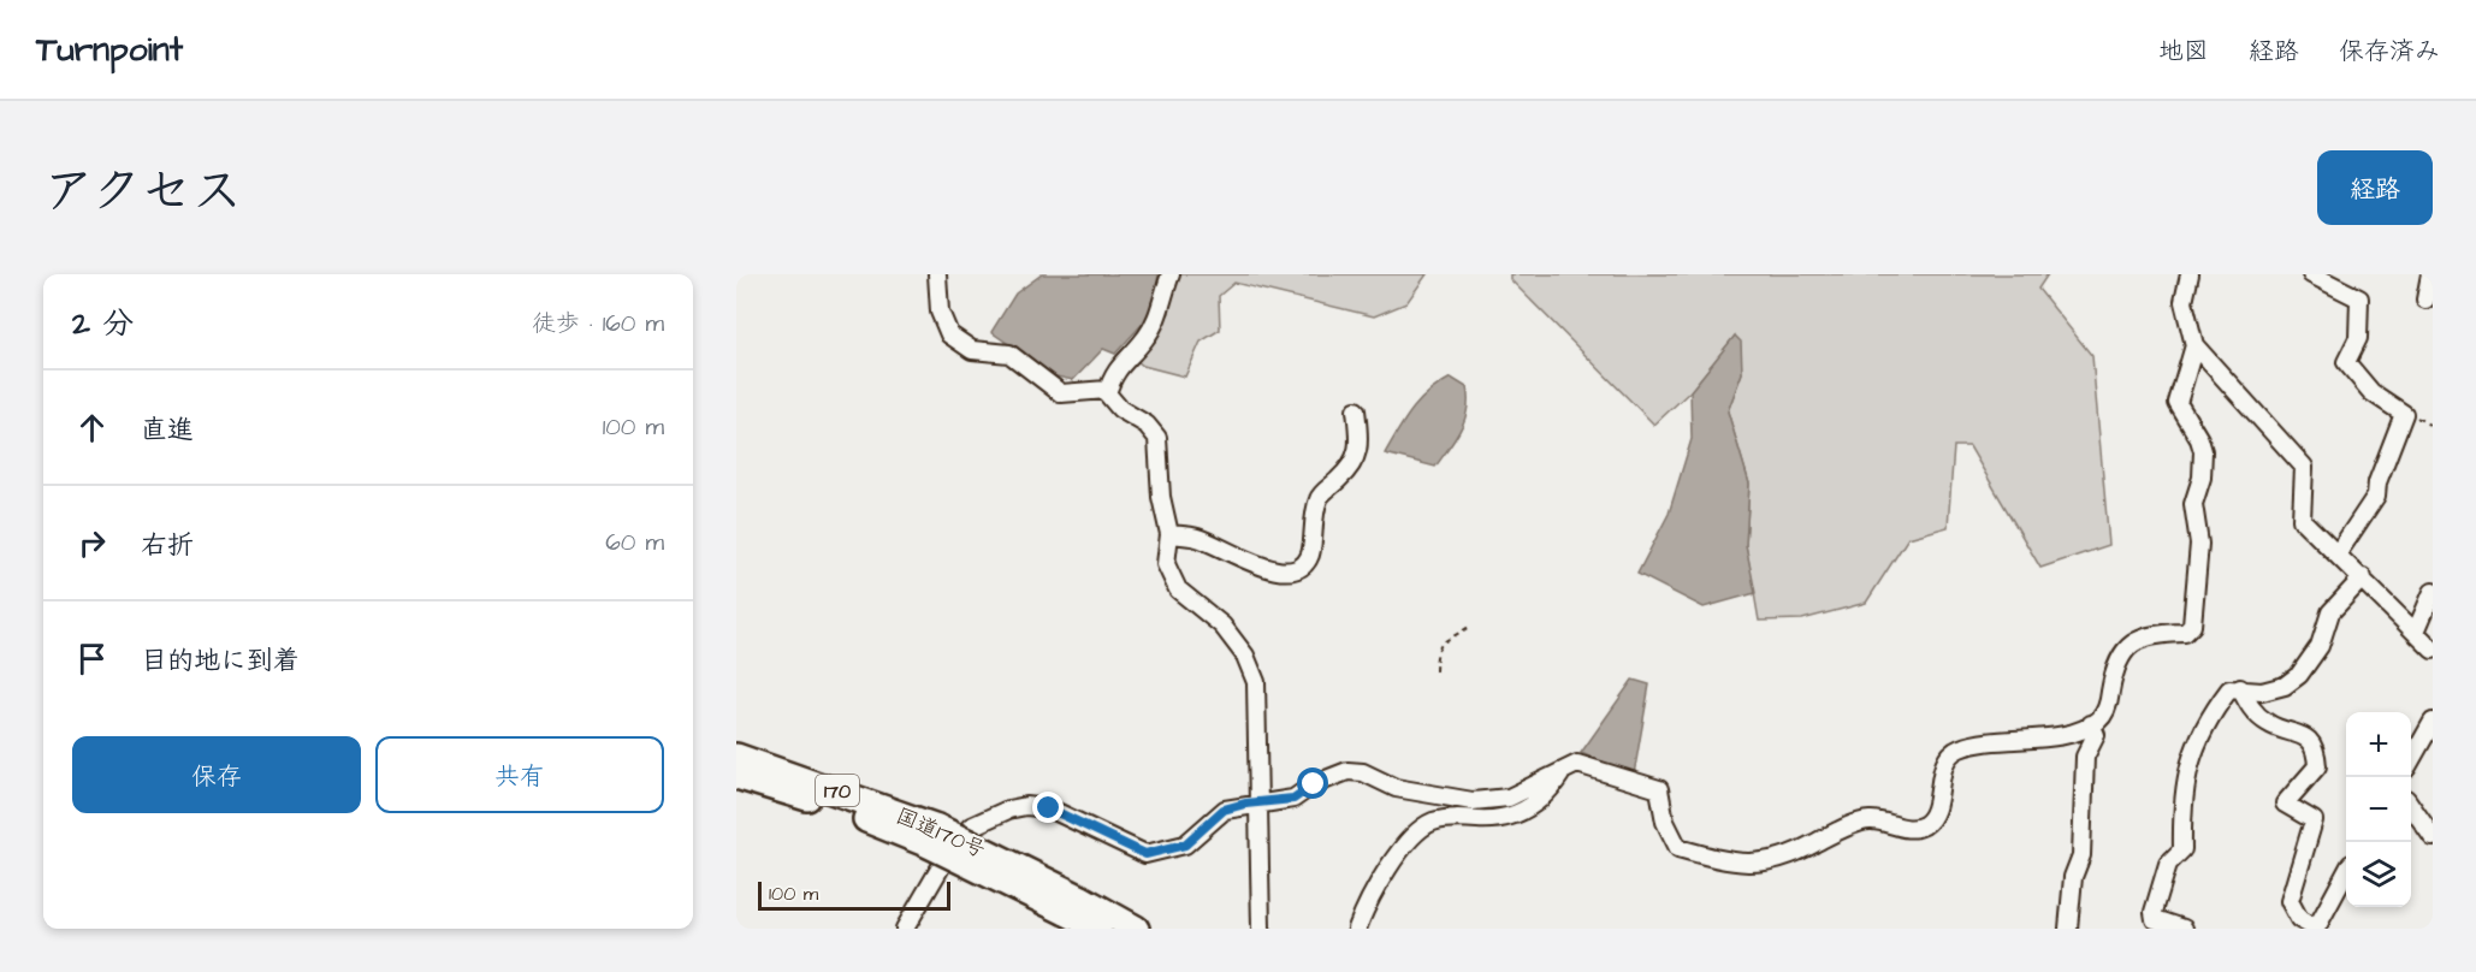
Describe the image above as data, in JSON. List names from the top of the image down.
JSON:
{
  "streets": {
    "highway": ["170", "国道170号"]
  },
  "scale_bar": "100 m",
  "page": {
    "header": "Turnpoint",
    "nav": ["地図", "経路", "保存済み"],
    "title": "アクセス",
    "buttons": [
      "経路",
      ["保存", "共有"]
    ],
    "heading": ["2 分", "徒歩 · 160 m"],
    "list": [
      ["直進", "100 m"],
      ["右折", "60 m"],
      "目的地に到着"
    ],
    "map_buttons": ["+", "−"],
    "scale": "100 m"
  }
}
